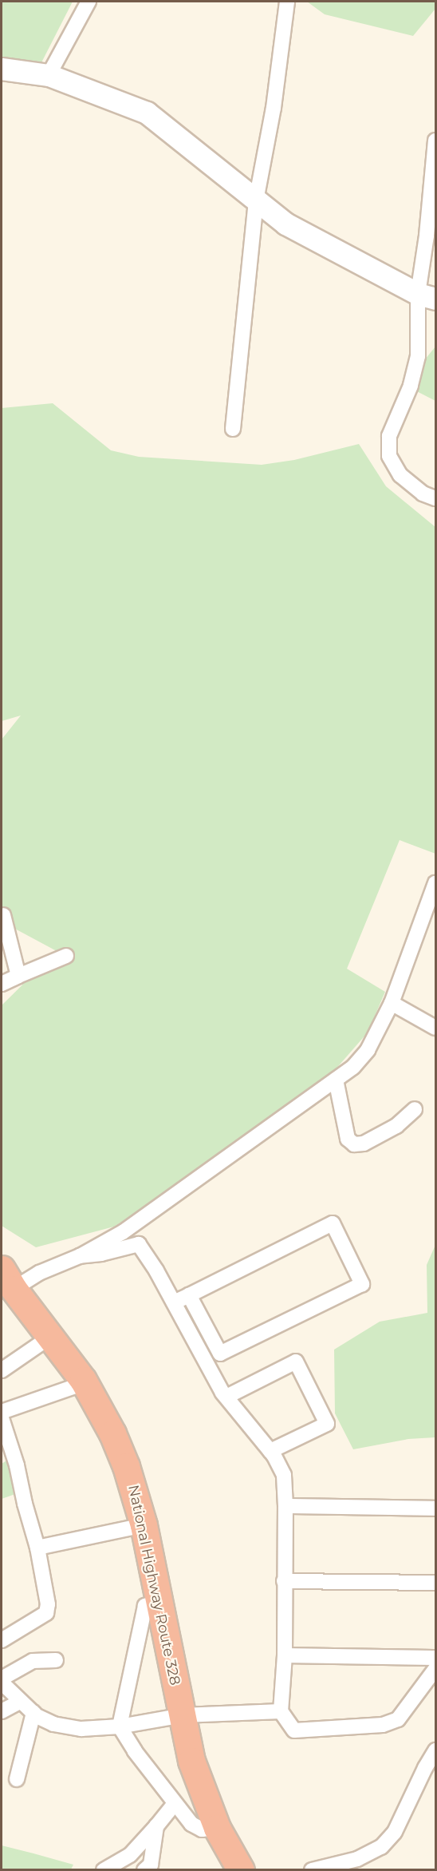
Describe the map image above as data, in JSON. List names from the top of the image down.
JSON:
{
  "streets": {
    "highway": ["National Highway Route 328"]
  }
}
